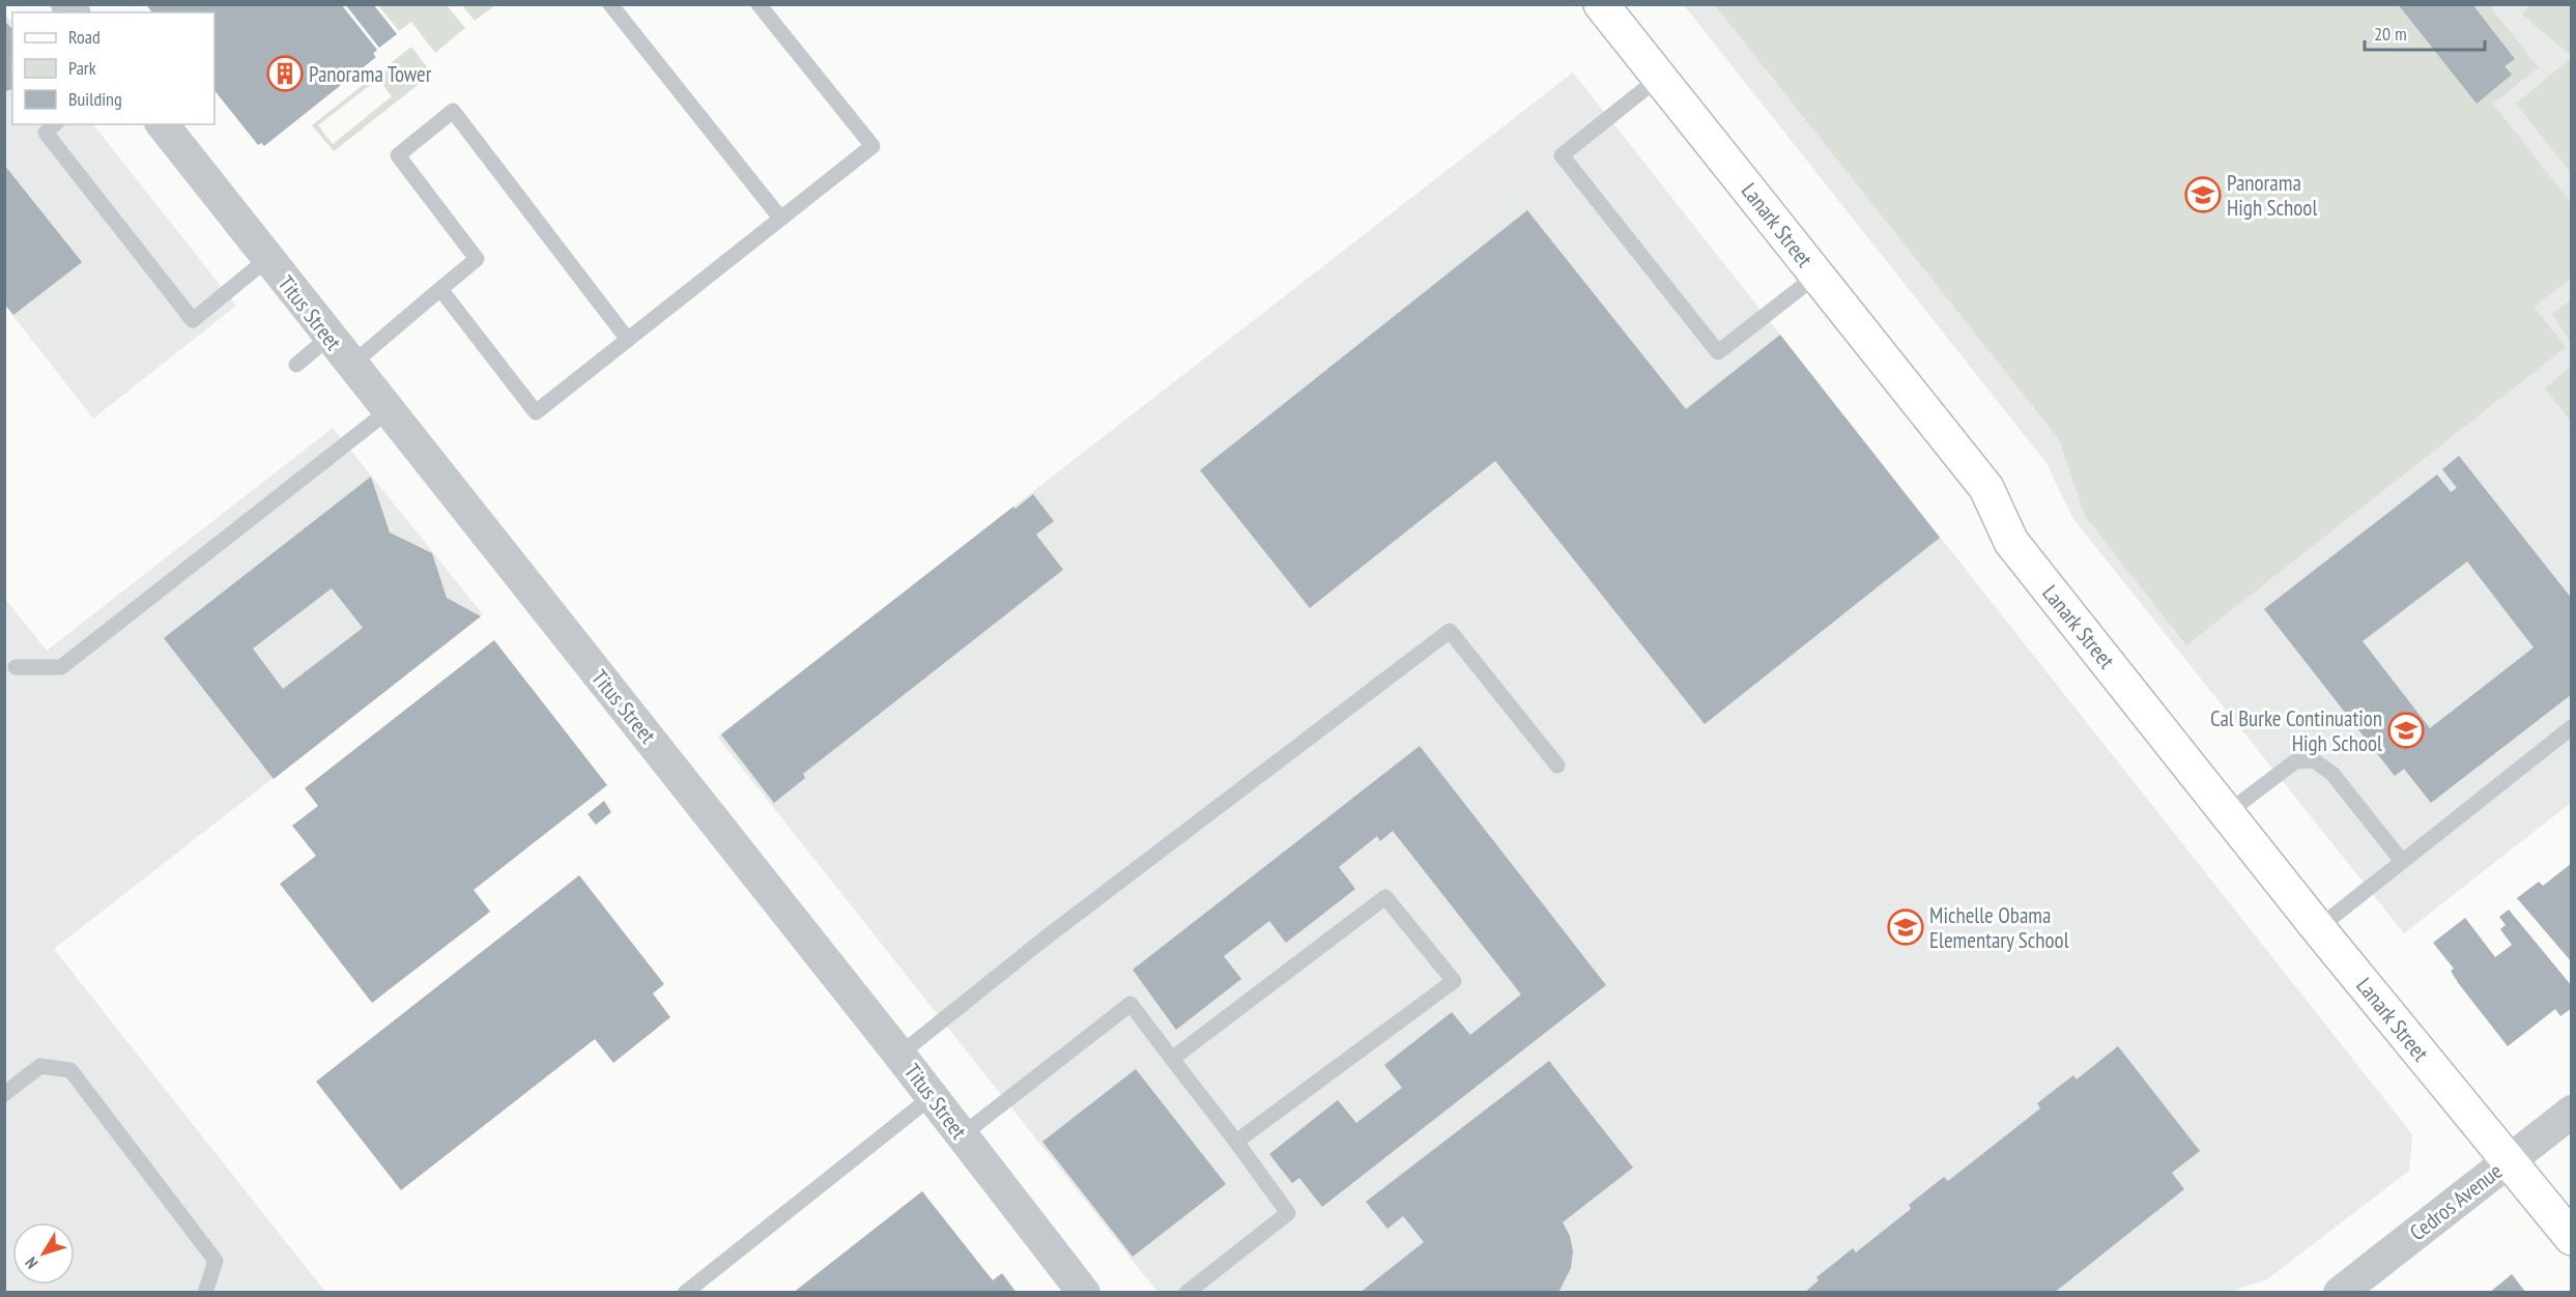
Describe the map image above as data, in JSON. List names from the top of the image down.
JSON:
{
  "streets": {
    "street": ["Lanark Street", "Titus Street", "Cedros Avenue"]
  },
  "crossings": [
    ["Lanark Street", "Cedros Avenue"]
  ],
  "places": {
    "building": ["Panorama Tower"],
    "school or university": ["Panorama High School", "Cal Burke Continuation High School", "Michelle Obama Elementary School"]
  },
  "legend": ["Road", "Park", "Building"],
  "scale_bar": "20 m",
  "north": "bottom left"
}
